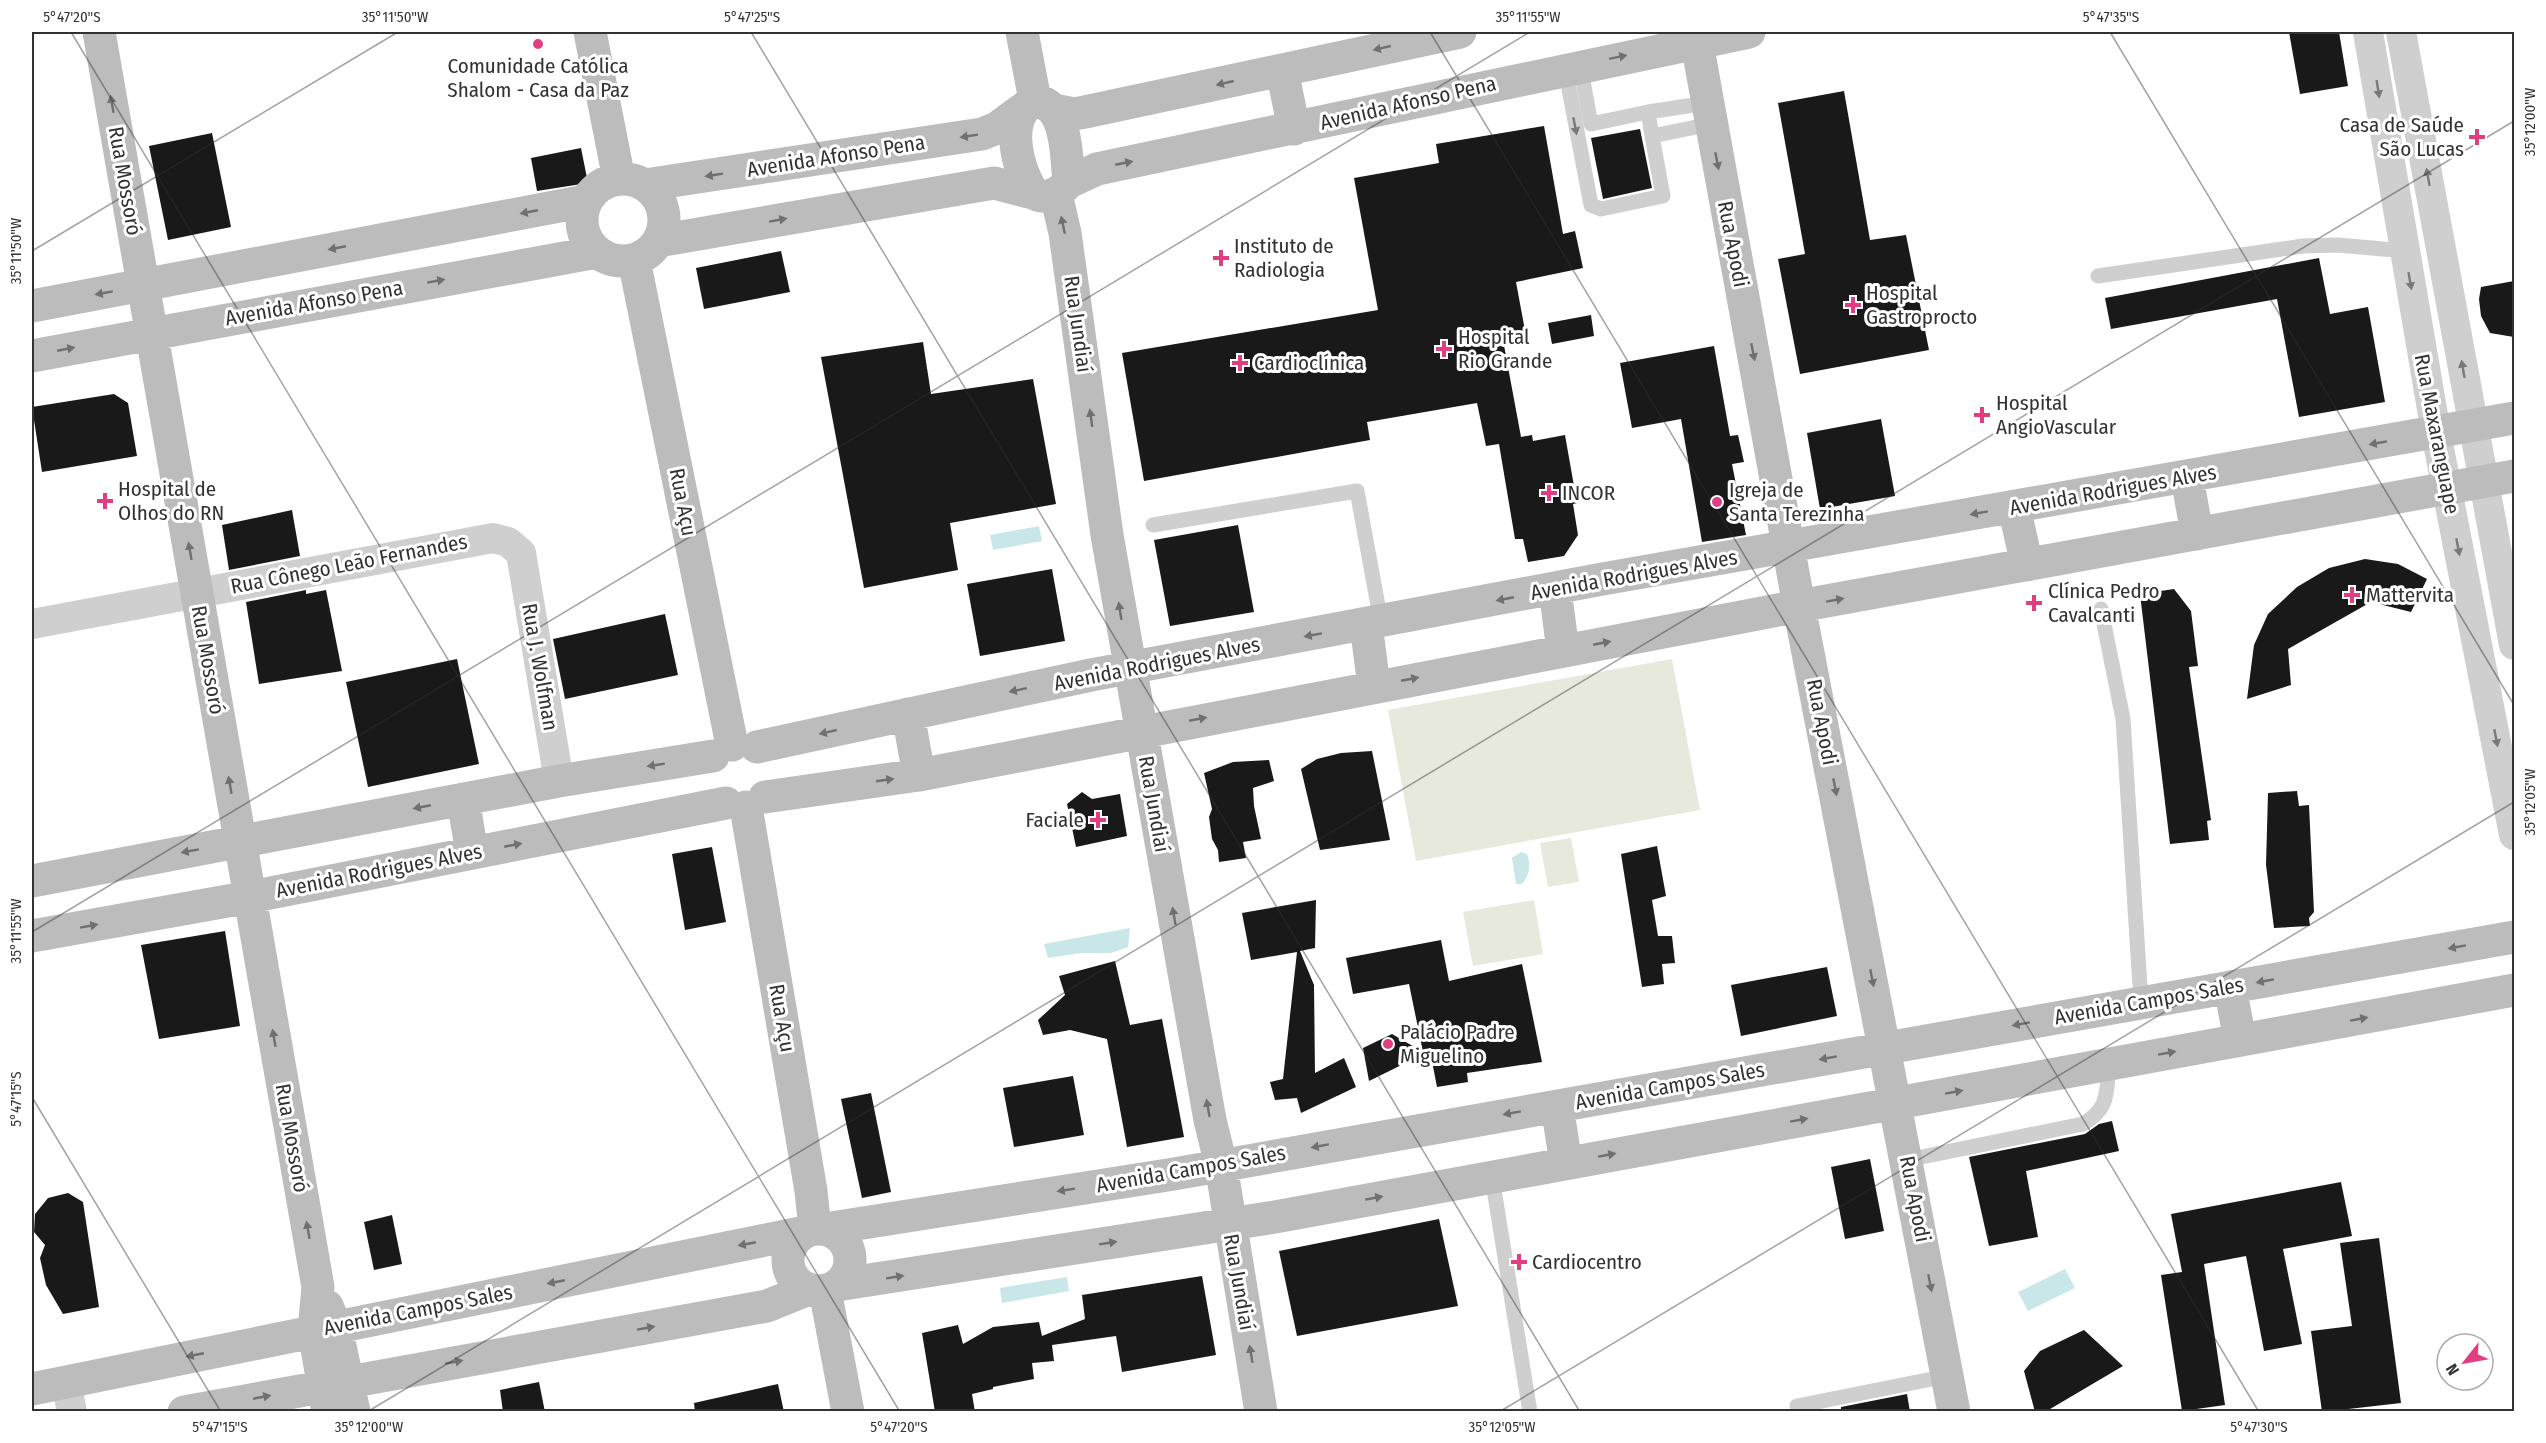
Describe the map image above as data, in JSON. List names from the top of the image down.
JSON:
{
  "streets": {
    "main road": [
      "Avenida Afonso Pena",
      "Rua Mossoró",
      "Rua Apodi",
      "Rua Jundiaí",
      "Avenida Rodrigues Alves",
      "Rua Açu",
      "Avenida Campos Sales"
    ],
    "street": ["Rua Maxaranguape", "Rua Cônego Leão Fernandes", "Rua J. Wolfman"]
  },
  "crossings": [
    ["Avenida Afonso Pena", "Rua Mossoró"],
    ["Avenida Afonso Pena", "Rua Apodi"],
    ["Avenida Afonso Pena", "Rua Jundiaí"],
    ["Avenida Afonso Pena", "Rua Açu"],
    ["Rua Mossoró", "Avenida Rodrigues Alves"],
    ["Rua Mossoró", "Rua Cônego Leão Fernandes"],
    ["Rua Mossoró", "Avenida Campos Sales"],
    ["Rua Apodi", "Avenida Rodrigues Alves"],
    ["Rua Apodi", "Avenida Campos Sales"],
    ["Rua Jundiaí", "Avenida Rodrigues Alves"],
    ["Rua Jundiaí", "Avenida Campos Sales"],
    ["Rua Maxaranguape", "Avenida Rodrigues Alves"],
    ["Avenida Rodrigues Alves", "Rua Açu"],
    ["Avenida Rodrigues Alves", "Rua J. Wolfman"],
    ["Rua Açu", "Avenida Campos Sales"],
    ["Rua Cônego Leão Fernandes", "Rua J. Wolfman"]
  ],
  "one_way": ["Rua Mossoró", "Rua Apodi", "Rua Jundiaí"],
  "places": {
    "other": ["Comunidade Católica Shalom - Casa da Paz", "Igreja de Santa Terezinha", "Palácio Padre Miguelino"],
    "health": [
      "Casa de Saúde São Lucas",
      "Instituto de Radiologia",
      "Hospital Gastroprocto",
      "Hospital Rio Grande",
      "Cardioclínica",
      "Hospital AngioVascular",
      "INCOR",
      "Hospital de Olhos do RN",
      "Mattervita",
      "Clínica Pedro Cavalcanti",
      "Faciale",
      "Cardiocentro"
    ]
  },
  "north": "bottom left",
  "coordinates": [
    "5°47'20\"S",
    "35°11'50\"W",
    "5°47'25\"S",
    "35°11'55\"W",
    "5°47'35\"S",
    "35°12'00\"W",
    "35°12'05\"W",
    "5°47'15\"S",
    "5°47'30\"S"
  ]
}
